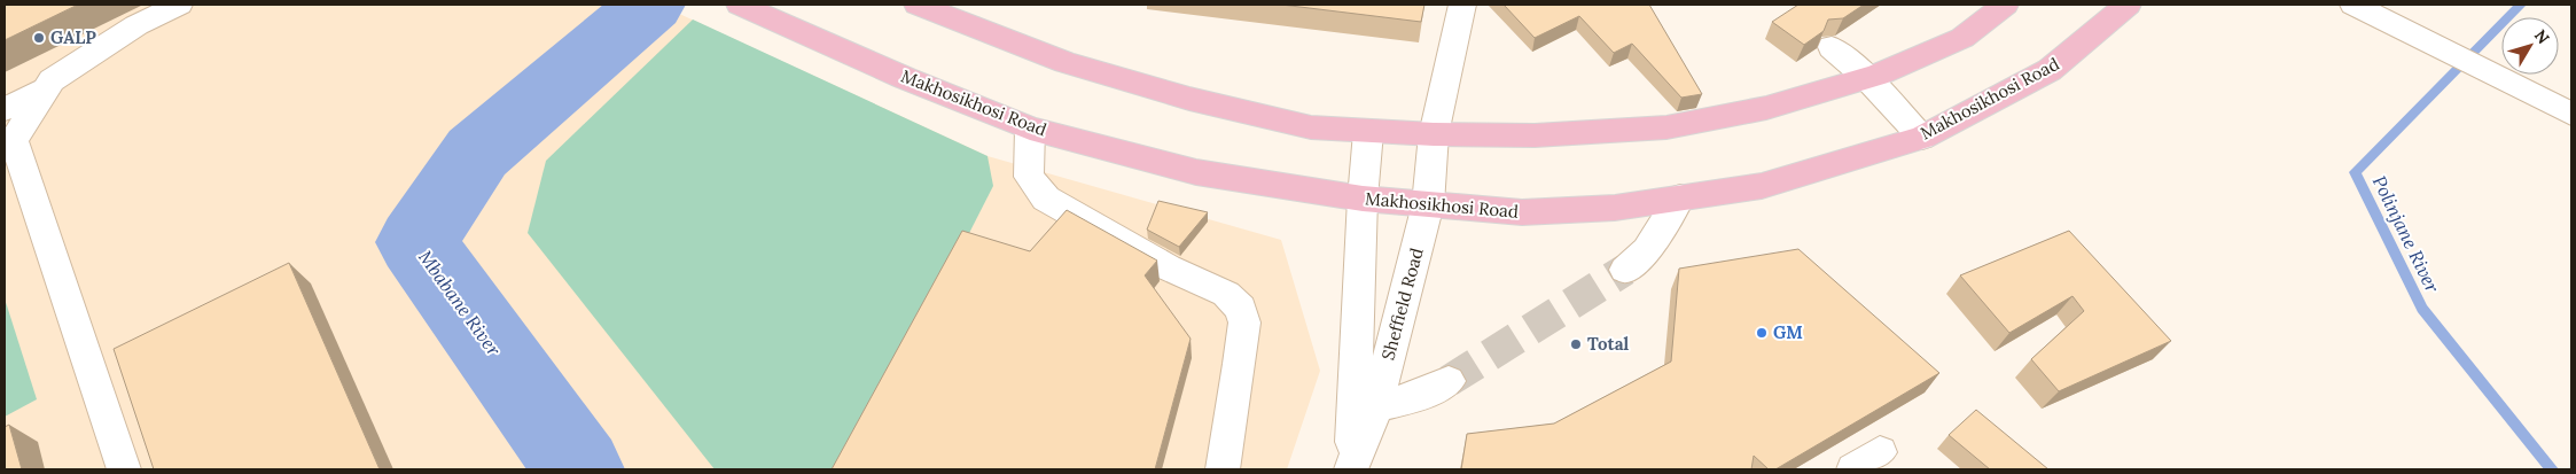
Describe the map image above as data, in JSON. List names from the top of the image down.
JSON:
{
  "streets": {
    "main road": ["Makhosikhosi Road"],
    "street": ["Sheffield Road"]
  },
  "crossings": [
    ["Makhosikhosi Road", "Sheffield Road"]
  ],
  "water": ["Polinjane River", "Mbabane River"],
  "places": ["GALP", "GM", "Total"],
  "north": "top right"
}
